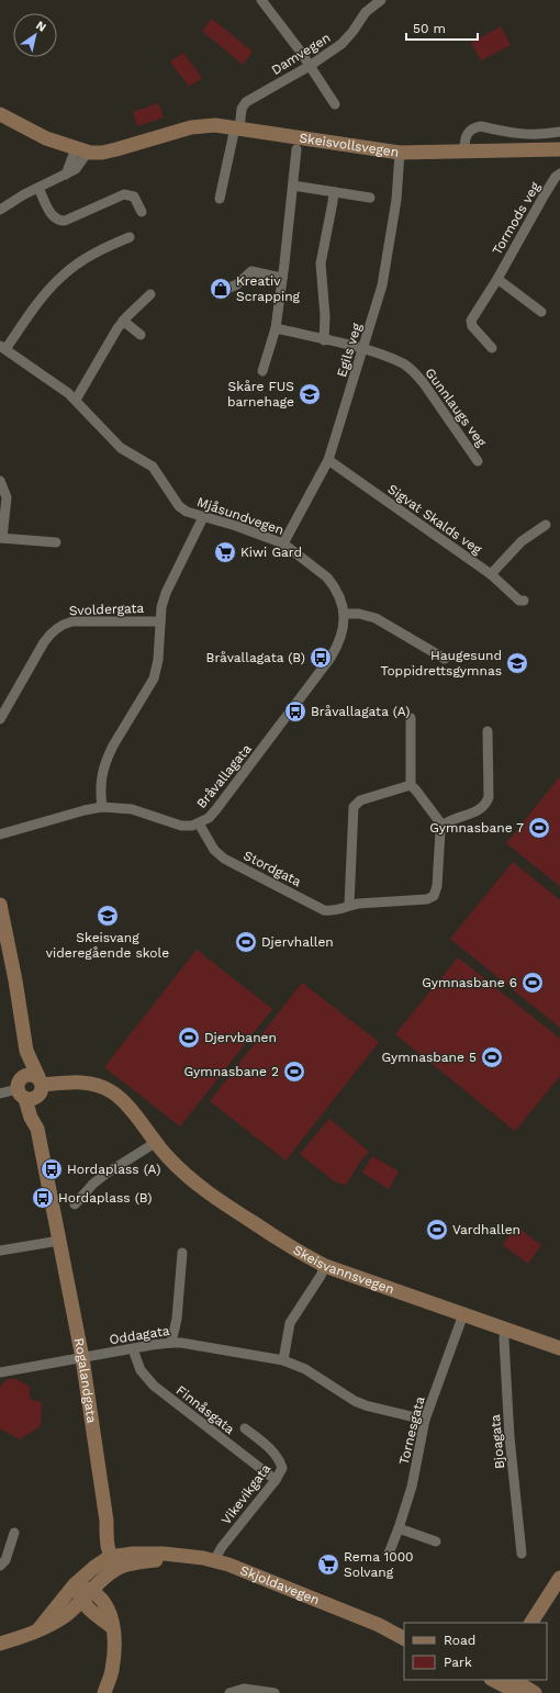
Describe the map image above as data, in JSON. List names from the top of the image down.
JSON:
{
  "streets": {
    "street": [
      "Damvegen",
      "Skeisvollsvegen",
      "Tormods veg",
      "Egils veg",
      "Gunnlaugs veg",
      "Mjåsundvegen",
      "Sigvat Skalds veg",
      "Svoldergata",
      "Bråvallagata",
      "Stordgata",
      "Skeisvannsvegen",
      "Oddagata",
      "Rogalandgata",
      "Finnåsgata",
      "Tornesgata",
      "Bjoagata",
      "Vikevikgata",
      "Skjoldavegen"
    ]
  },
  "crossings": [
    ["Damvegen", "Skeisvollsvegen"],
    ["Skeisvollsvegen", "Egils veg"],
    ["Egils veg", "Gunnlaugs veg"],
    ["Egils veg", "Mjåsundvegen"],
    ["Egils veg", "Sigvat Skalds veg"],
    ["Mjåsundvegen", "Bråvallagata"],
    ["Bråvallagata", "Stordgata"],
    ["Skeisvannsvegen", "Rogalandgata"],
    ["Skeisvannsvegen", "Tornesgata"],
    ["Skeisvannsvegen", "Bjoagata"],
    ["Oddagata", "Rogalandgata"],
    ["Oddagata", "Finnåsgata"],
    ["Oddagata", "Tornesgata"],
    ["Rogalandgata", "Skjoldavegen"],
    ["Finnåsgata", "Vikevikgata"],
    ["Vikevikgata", "Skjoldavegen"]
  ],
  "places": {
    "shop": ["Kreativ Scrapping"],
    "school or university": ["Skåre FUS barnehage", "Haugesund Toppidrettsgymnas", "Skeisvang videregående skole"],
    "supermarket": ["Kiwi Gard", "Rema 1000 Solvang"],
    "bus stop": [
      "Bråvallagata (B)",
      "Bråvallagata (A)",
      "Hordaplass (A)",
      "Hordaplass (B)"
    ],
    "sports": [
      "Gymnasbane 7",
      "Djervhallen",
      "Gymnasbane 6",
      "Djervbanen",
      "Gymnasbane 5",
      "Gymnasbane 2",
      "Vardhallen"
    ]
  },
  "legend": ["Road", "Park"],
  "scale_bar": "50 m",
  "north": "top right"
}
